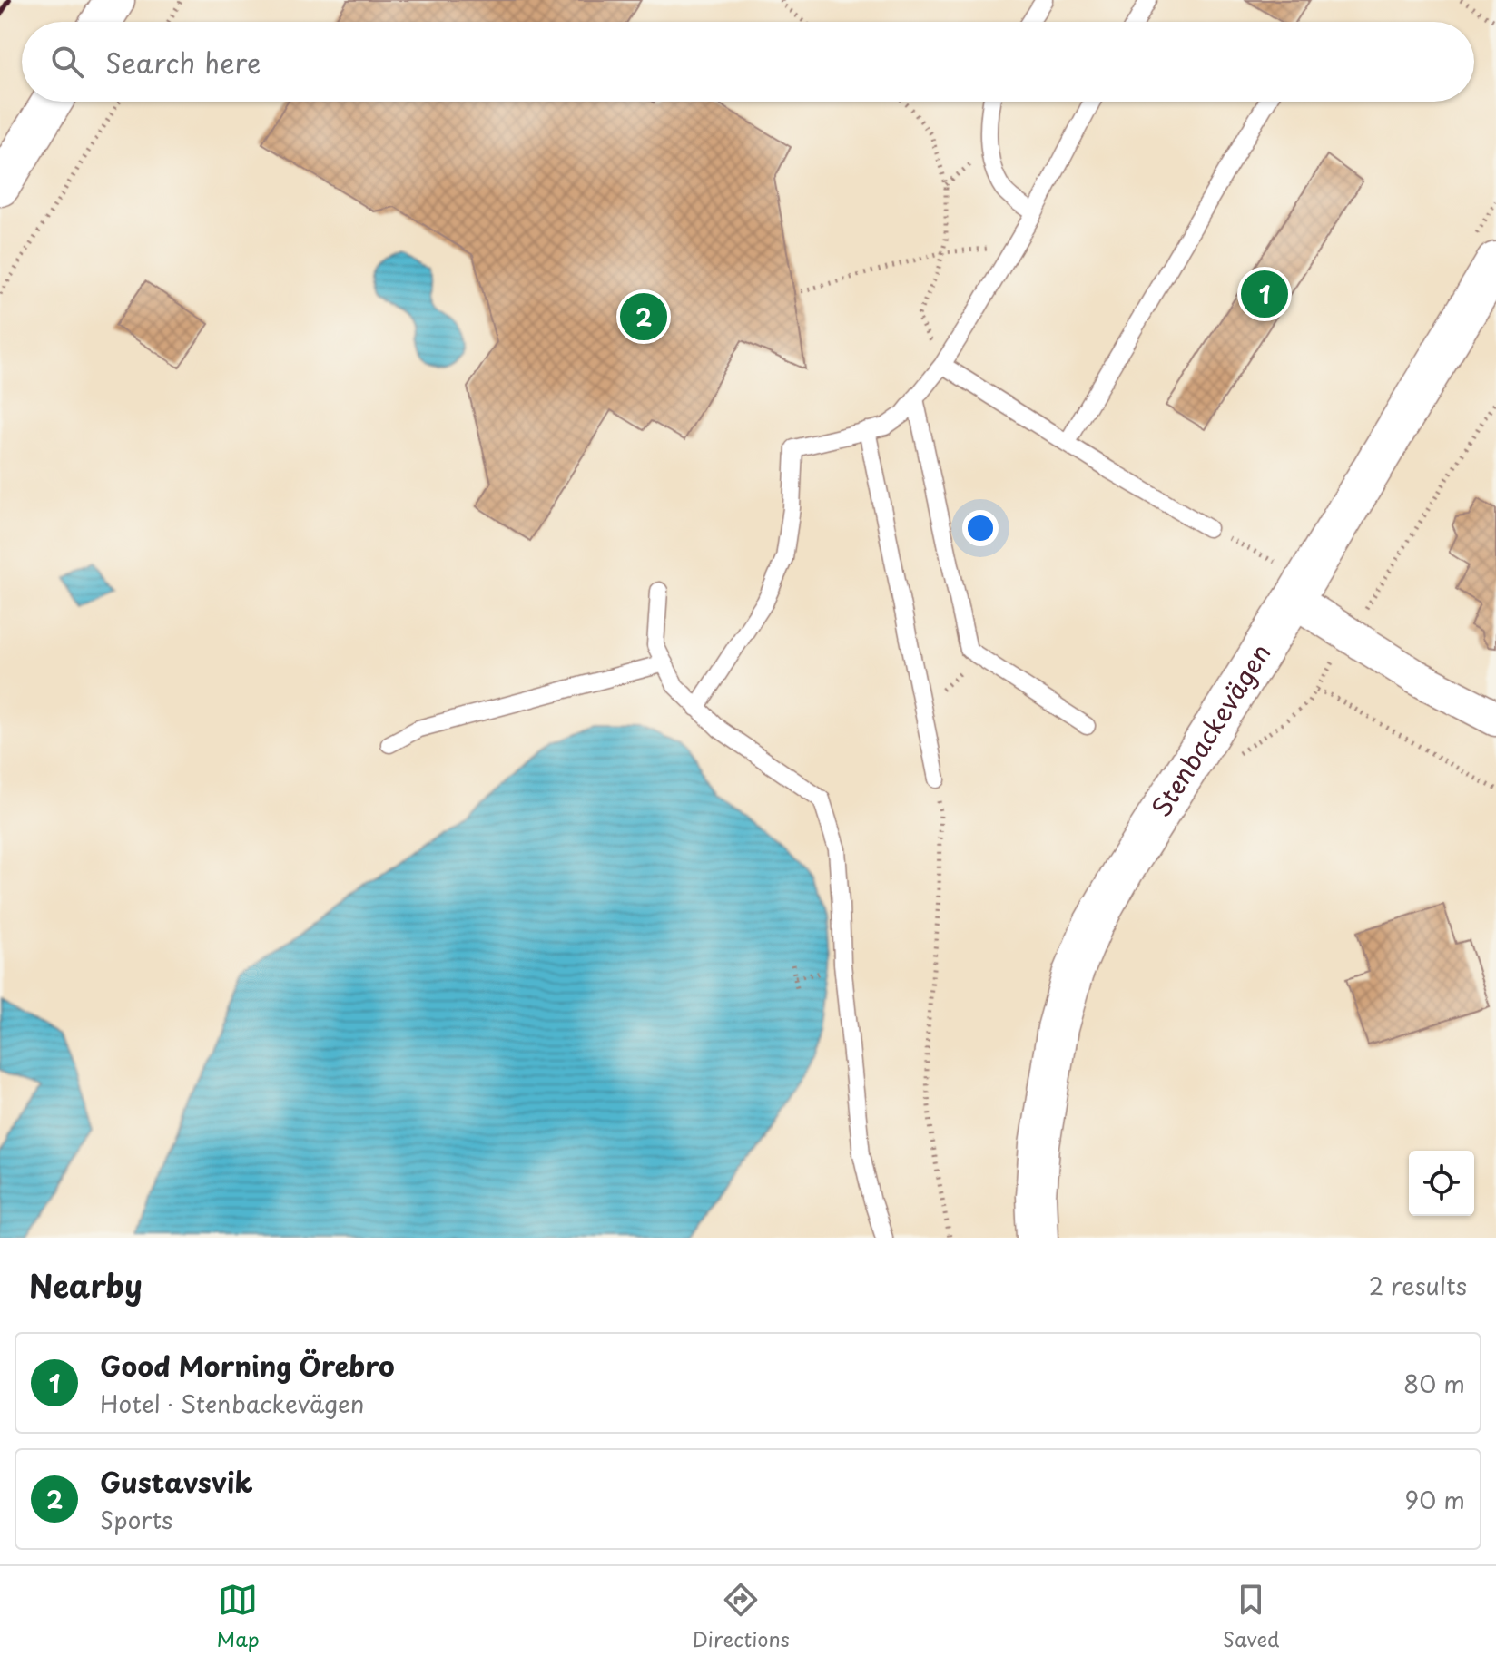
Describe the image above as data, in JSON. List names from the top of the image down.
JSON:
{
  "streets": {
    "street": ["Stenbackevägen"]
  },
  "page": {
    "search": "Search here",
    "pins": ["1", "2"],
    "heading": ["Nearby", "2 results"],
    "list": [
      {
        "mark": "1",
        "name": "Good Morning Örebro",
        "note": "Hotel · Stenbackevägen",
        "value": "80 m"
      },
      {
        "mark": "2",
        "name": "Gustavsvik",
        "note": "Sports",
        "value": "90 m"
      }
    ],
    "nav": ["Map", "Directions", "Saved"]
  }
}
